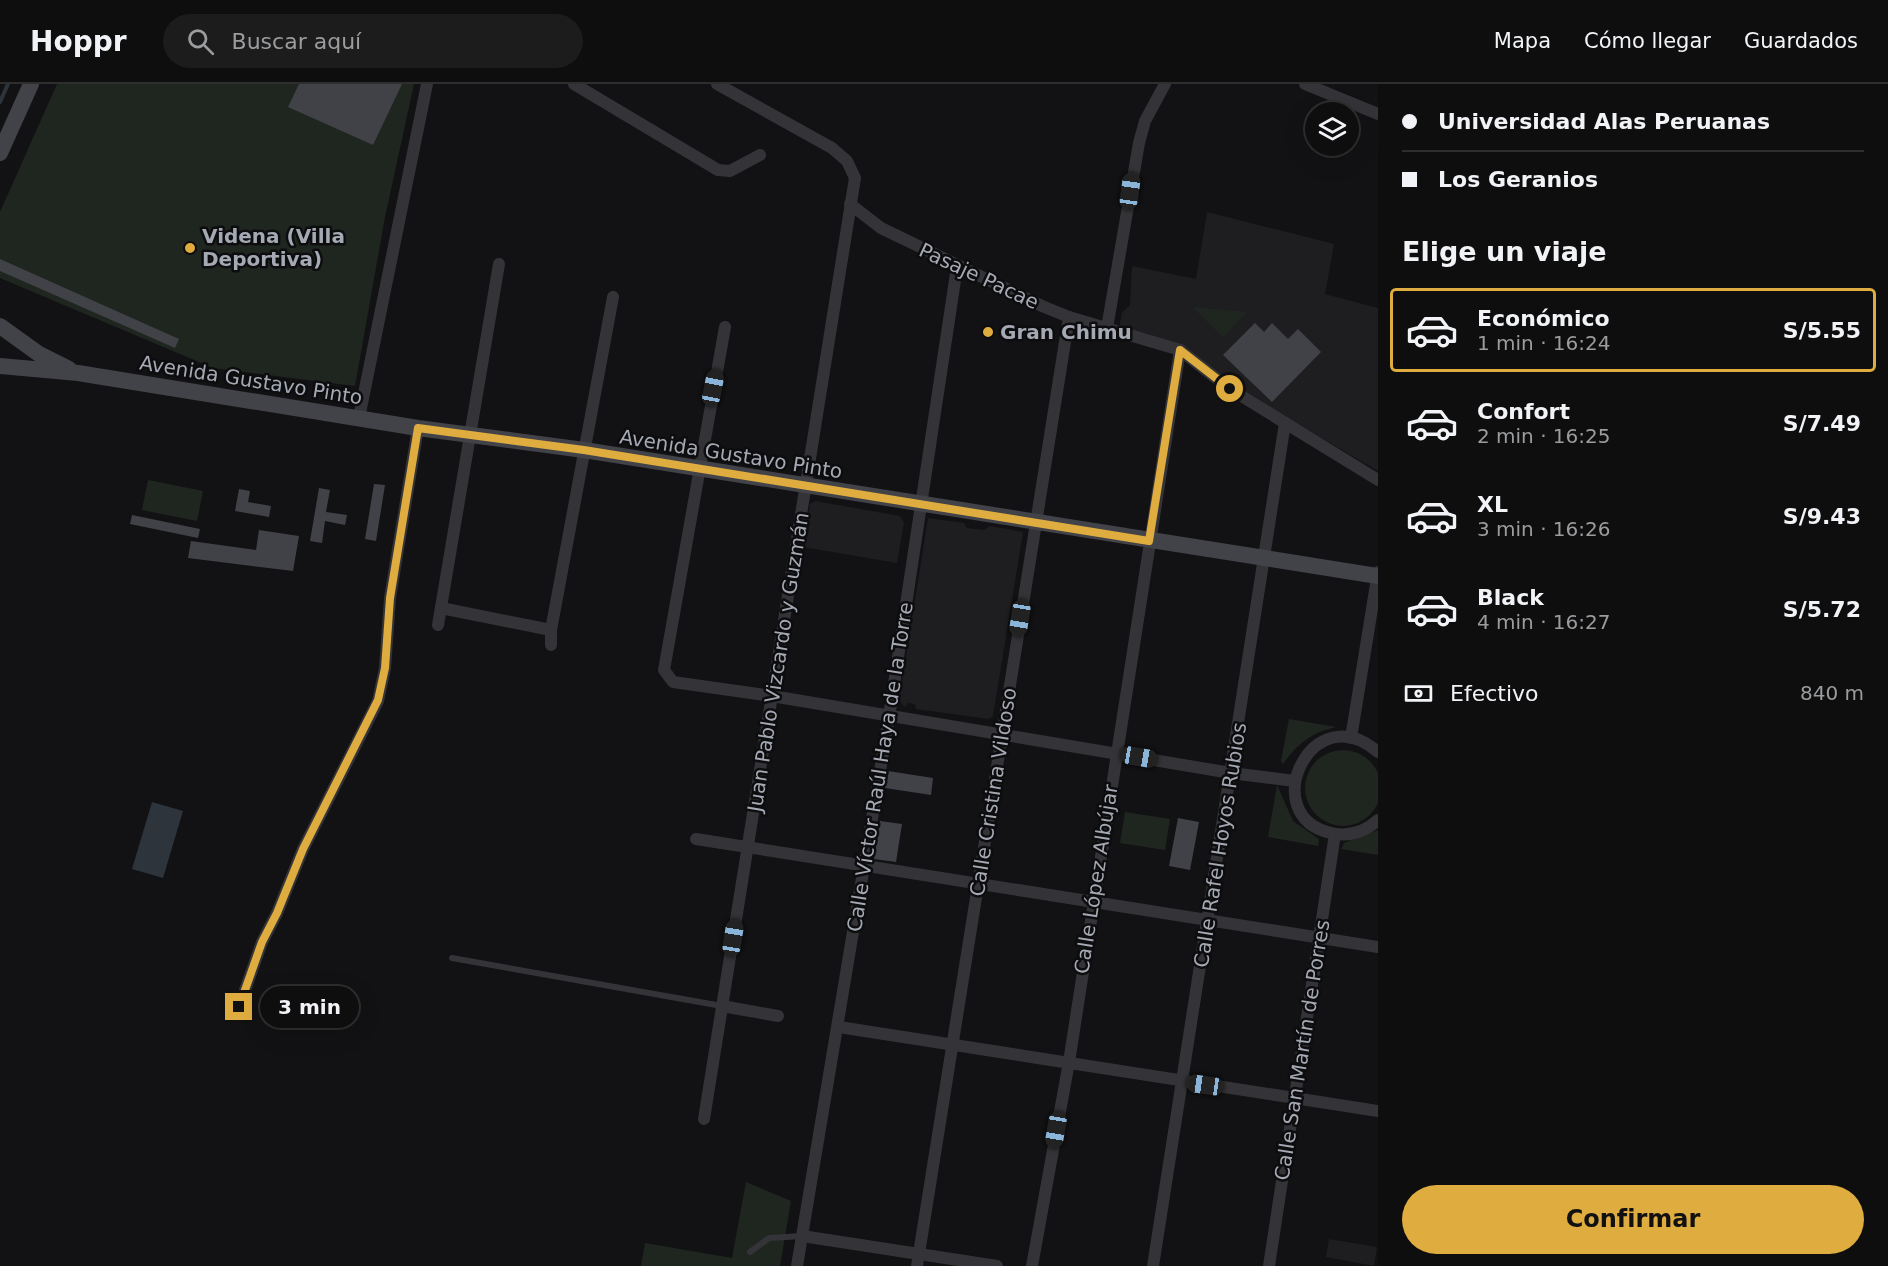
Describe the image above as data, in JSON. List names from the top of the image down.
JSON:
{
  "streets": {
    "main road": ["Avenida Gustavo Pinto"],
    "street": [
      "Pasaje Pacae",
      "Juan Pablo Vizcardo y Guzmán",
      "Calle Víctor Raúl Haya de la Torre",
      "Calle Cristina Vildoso",
      "Calle Rafel Hoyos Rubios",
      "Calle López Albújar",
      "Calle San Martín de Porres"
    ]
  },
  "crossings": [
    ["Pasaje Pacae", "Juan Pablo Vizcardo y Guzmán"],
    ["Pasaje Pacae", "Calle Víctor Raúl Haya de la Torre"],
    ["Pasaje Pacae", "Calle Cristina Vildoso"],
    ["Pasaje Pacae", "Calle Rafel Hoyos Rubios"],
    ["Pasaje Pacae", "Calle López Albújar"],
    ["Avenida Gustavo Pinto", "Juan Pablo Vizcardo y Guzmán"],
    ["Avenida Gustavo Pinto", "Calle Víctor Raúl Haya de la Torre"],
    ["Avenida Gustavo Pinto", "Calle Cristina Vildoso"],
    ["Avenida Gustavo Pinto", "Calle Rafel Hoyos Rubios"],
    ["Avenida Gustavo Pinto", "Calle López Albújar"]
  ],
  "places": ["Videna (Villa Deportiva)", "Gran Chimu"],
  "page": {
    "header": "Hoppr",
    "search": "Buscar aquí",
    "nav": ["Mapa", "Cómo llegar", "Guardados"],
    "banner": ["Universidad Alas Peruanas", "Los Geranios"],
    "heading": "Elige un viaje",
    "list": [
      {
        "name": "Económico",
        "note": "1 min · 16:24",
        "value": "S/5.55"
      },
      {
        "name": "Confort",
        "note": "2 min · 16:25",
        "value": "S/7.49"
      },
      {
        "name": "XL",
        "note": "3 min · 16:26",
        "value": "S/9.43"
      },
      {
        "name": "Black",
        "note": "4 min · 16:27",
        "value": "S/5.72"
      }
    ],
    "pay": ["Efectivo", "840 m"],
    "bubble": "3 min",
    "buttons": "Confirmar"
  }
}
